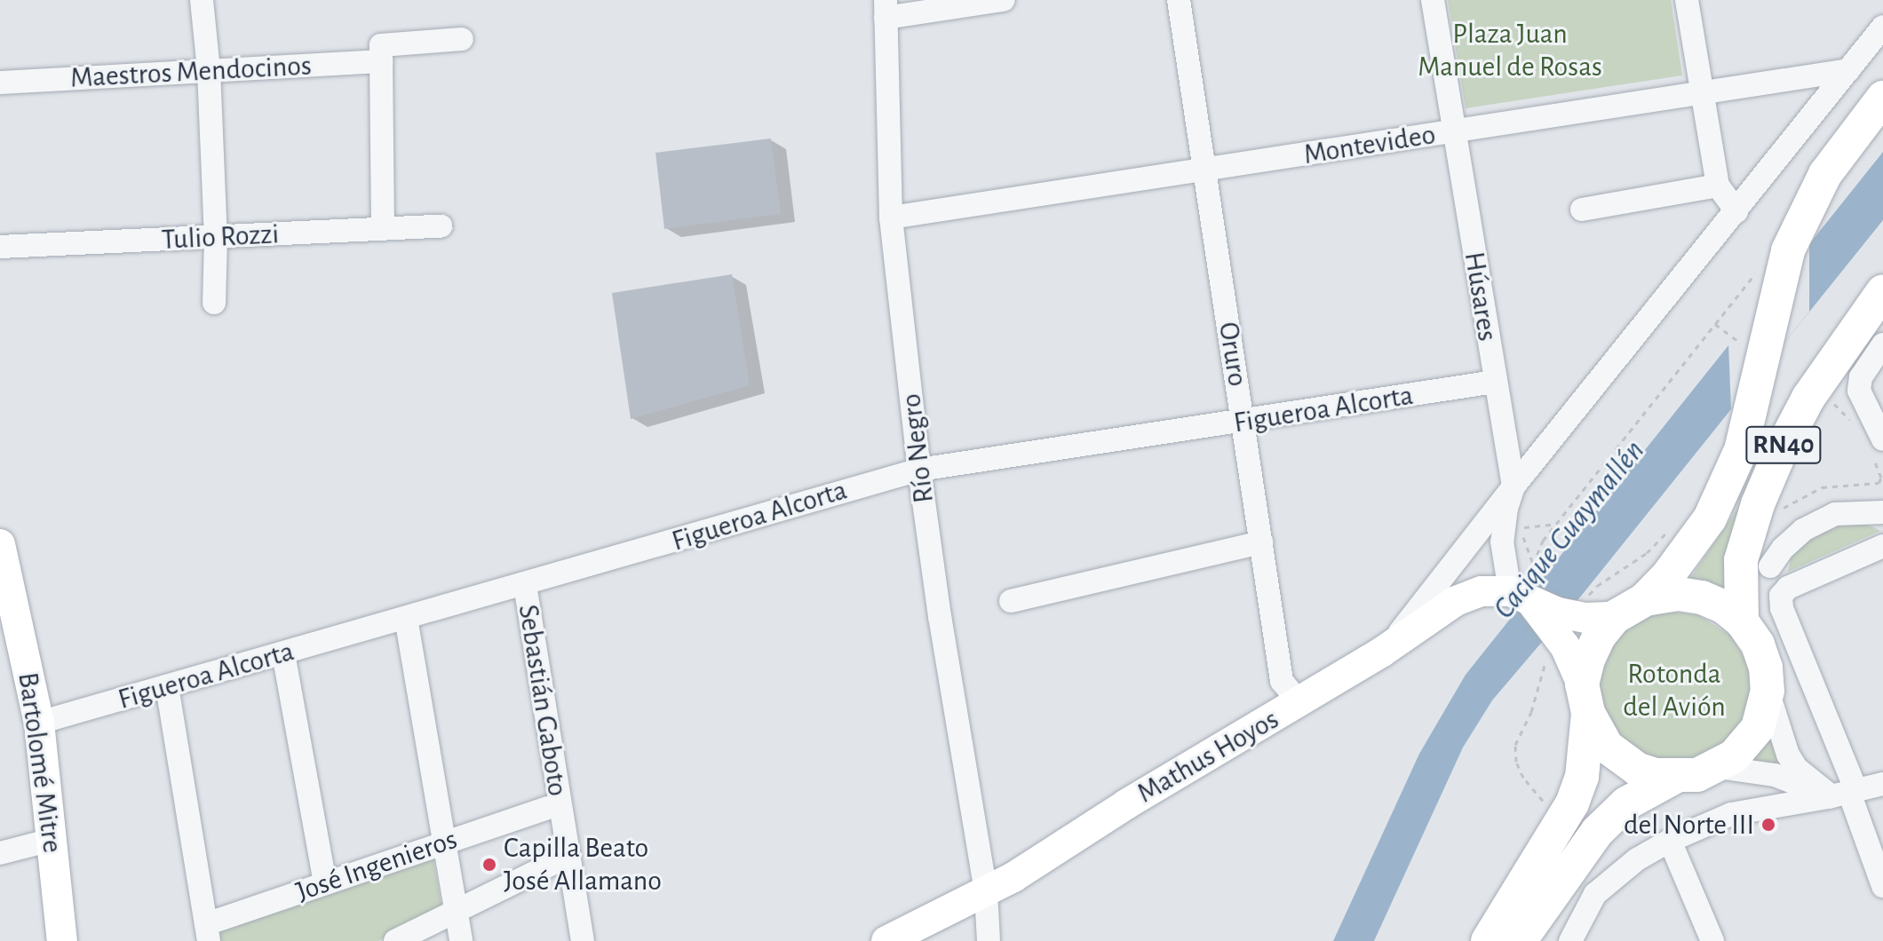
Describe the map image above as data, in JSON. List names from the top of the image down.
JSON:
{
  "streets": {
    "highway": ["RN40"],
    "main road": ["Mathus Hoyos", "Bartolomé Mitre"],
    "street": [
      "Maestros Mendocinos",
      "Montevideo",
      "Tulio Rozzi",
      "Húsares",
      "Oruro",
      "Figueroa Alcorta",
      "Río Negro",
      "Sebastián Gaboto",
      "José Ingenieros"
    ]
  },
  "crossings": [
    ["Montevideo", "Húsares"],
    ["Montevideo", "Oruro"],
    ["Montevideo", "Río Negro"],
    ["Húsares", "Figueroa Alcorta"],
    ["Húsares", "Mathus Hoyos"],
    ["Oruro", "Figueroa Alcorta"],
    ["Oruro", "Mathus Hoyos"],
    ["Figueroa Alcorta", "Río Negro"],
    ["Figueroa Alcorta", "Sebastián Gaboto"],
    ["Figueroa Alcorta", "Bartolomé Mitre"],
    ["RN40", "Mathus Hoyos"],
    ["Río Negro", "Mathus Hoyos"]
  ],
  "water": ["Cacique Guaymallén"],
  "parks": ["Plaza Juan Manuel de Rosas", "Rotonda del Avión"],
  "places": ["del Norte III", "Capilla Beato José Allamano"]
}
